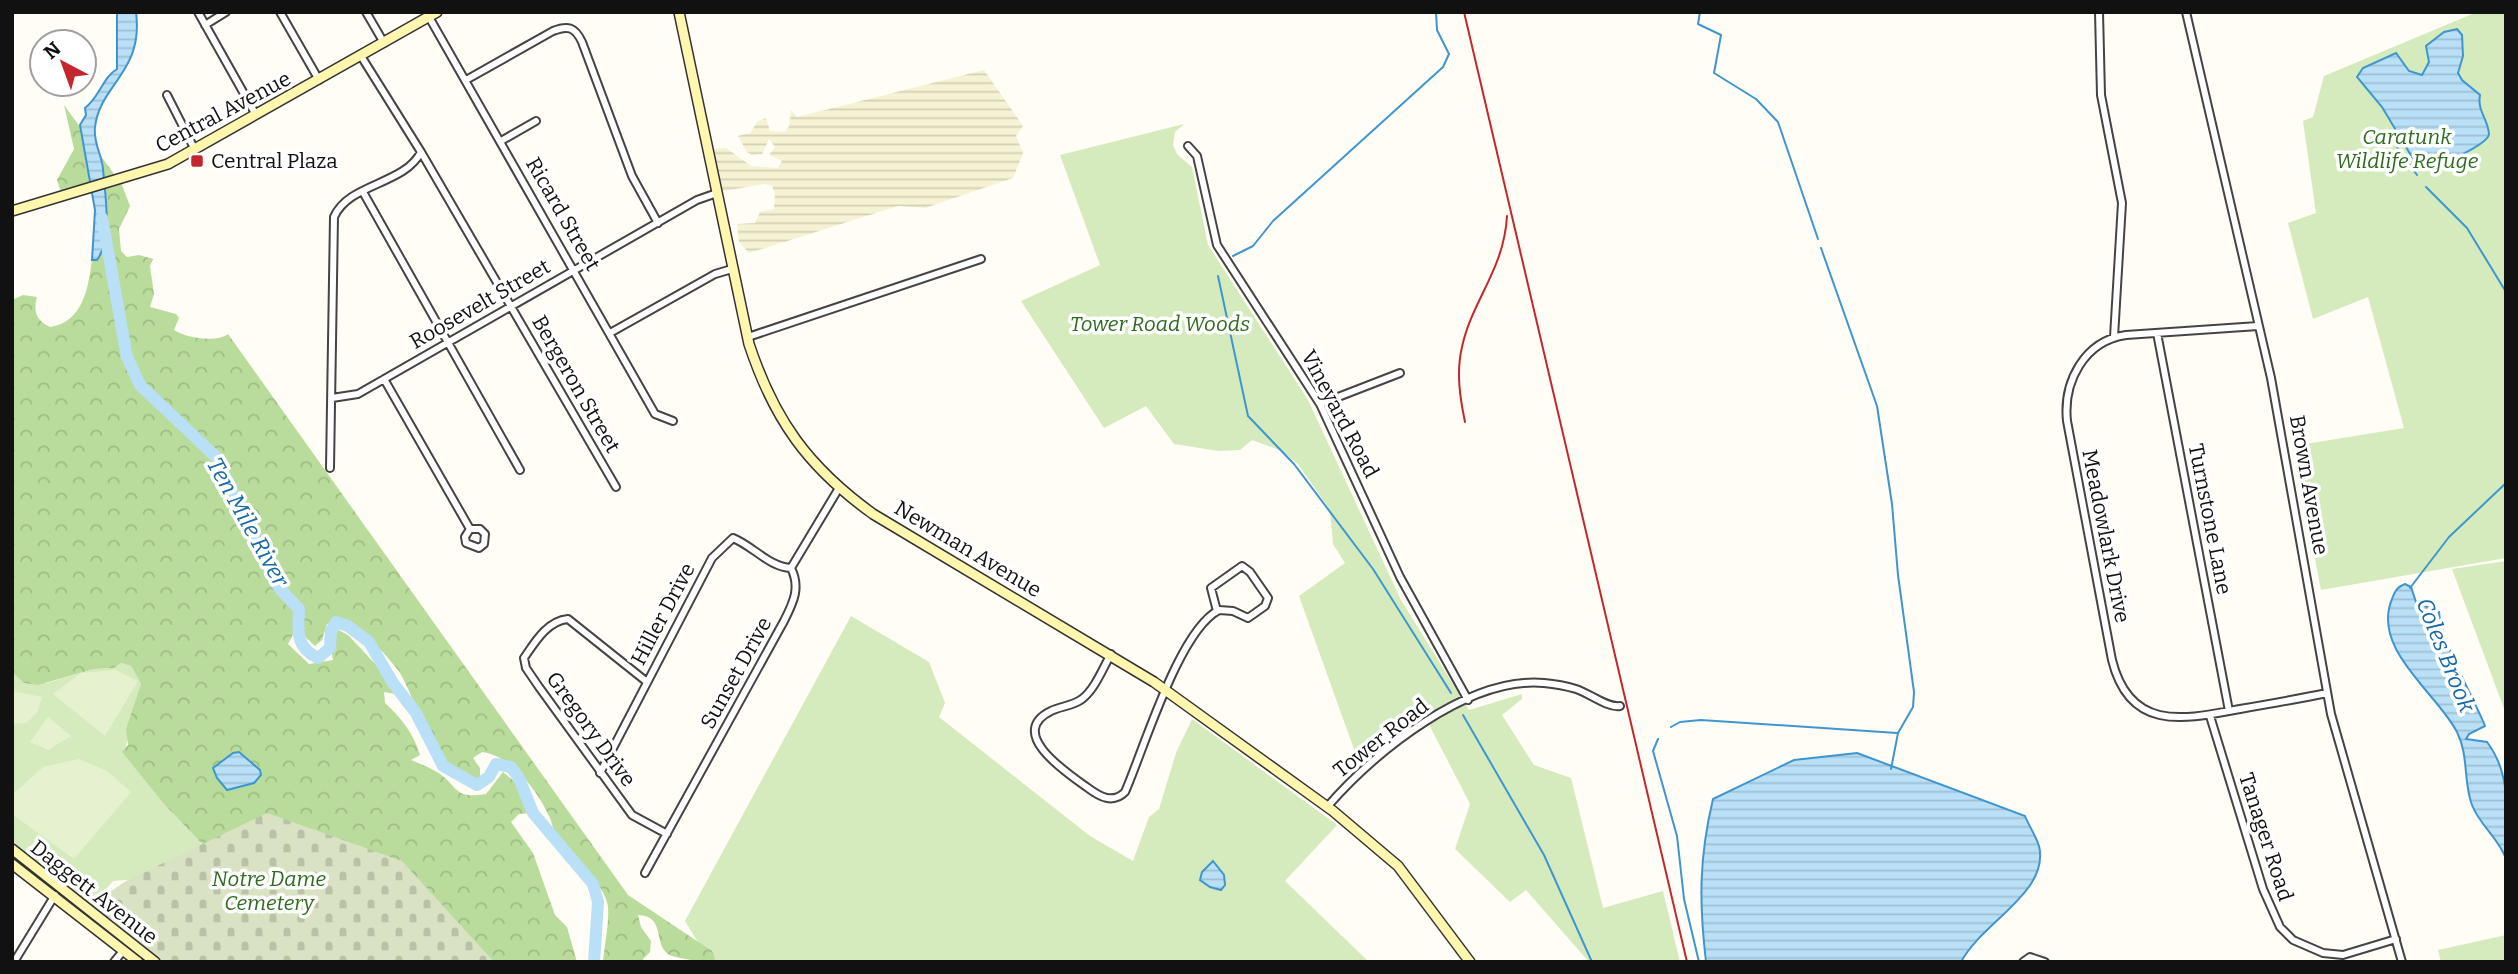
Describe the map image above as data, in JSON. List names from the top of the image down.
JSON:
{
  "streets": {
    "main road": ["Central Avenue", "Newman Avenue", "Daggett Avenue"],
    "street": [
      "Ricard Street",
      "Roosevelt Street",
      "Bergeron Street",
      "Vineyard Road",
      "Brown Avenue",
      "Turnstone Lane",
      "Meadowlark Drive",
      "Hiller Drive",
      "Sunset Drive",
      "Gregory Drive",
      "Tower Road",
      "Tanager Road"
    ]
  },
  "crossings": [
    ["Central Avenue", "Ricard Street"],
    ["Central Avenue", "Bergeron Street"],
    ["Ricard Street", "Roosevelt Street"],
    ["Roosevelt Street", "Bergeron Street"],
    ["Roosevelt Street", "Newman Avenue"],
    ["Vineyard Road", "Tower Road"],
    ["Brown Avenue", "Meadowlark Drive"],
    ["Brown Avenue", "Tanager Road"],
    ["Turnstone Lane", "Meadowlark Drive"],
    ["Meadowlark Drive", "Tanager Road"],
    ["Newman Avenue", "Tower Road"],
    ["Hiller Drive", "Sunset Drive"],
    ["Hiller Drive", "Gregory Drive"],
    ["Sunset Drive", "Gregory Drive"]
  ],
  "water": ["Ten Mile River", "Coles Brook"],
  "parks": ["Caratunk Wildlife Refuge", "Tower Road Woods", "Notre Dame Cemetery"],
  "places": {
    "transit": ["Central Plaza"]
  },
  "north": "top left"
}
